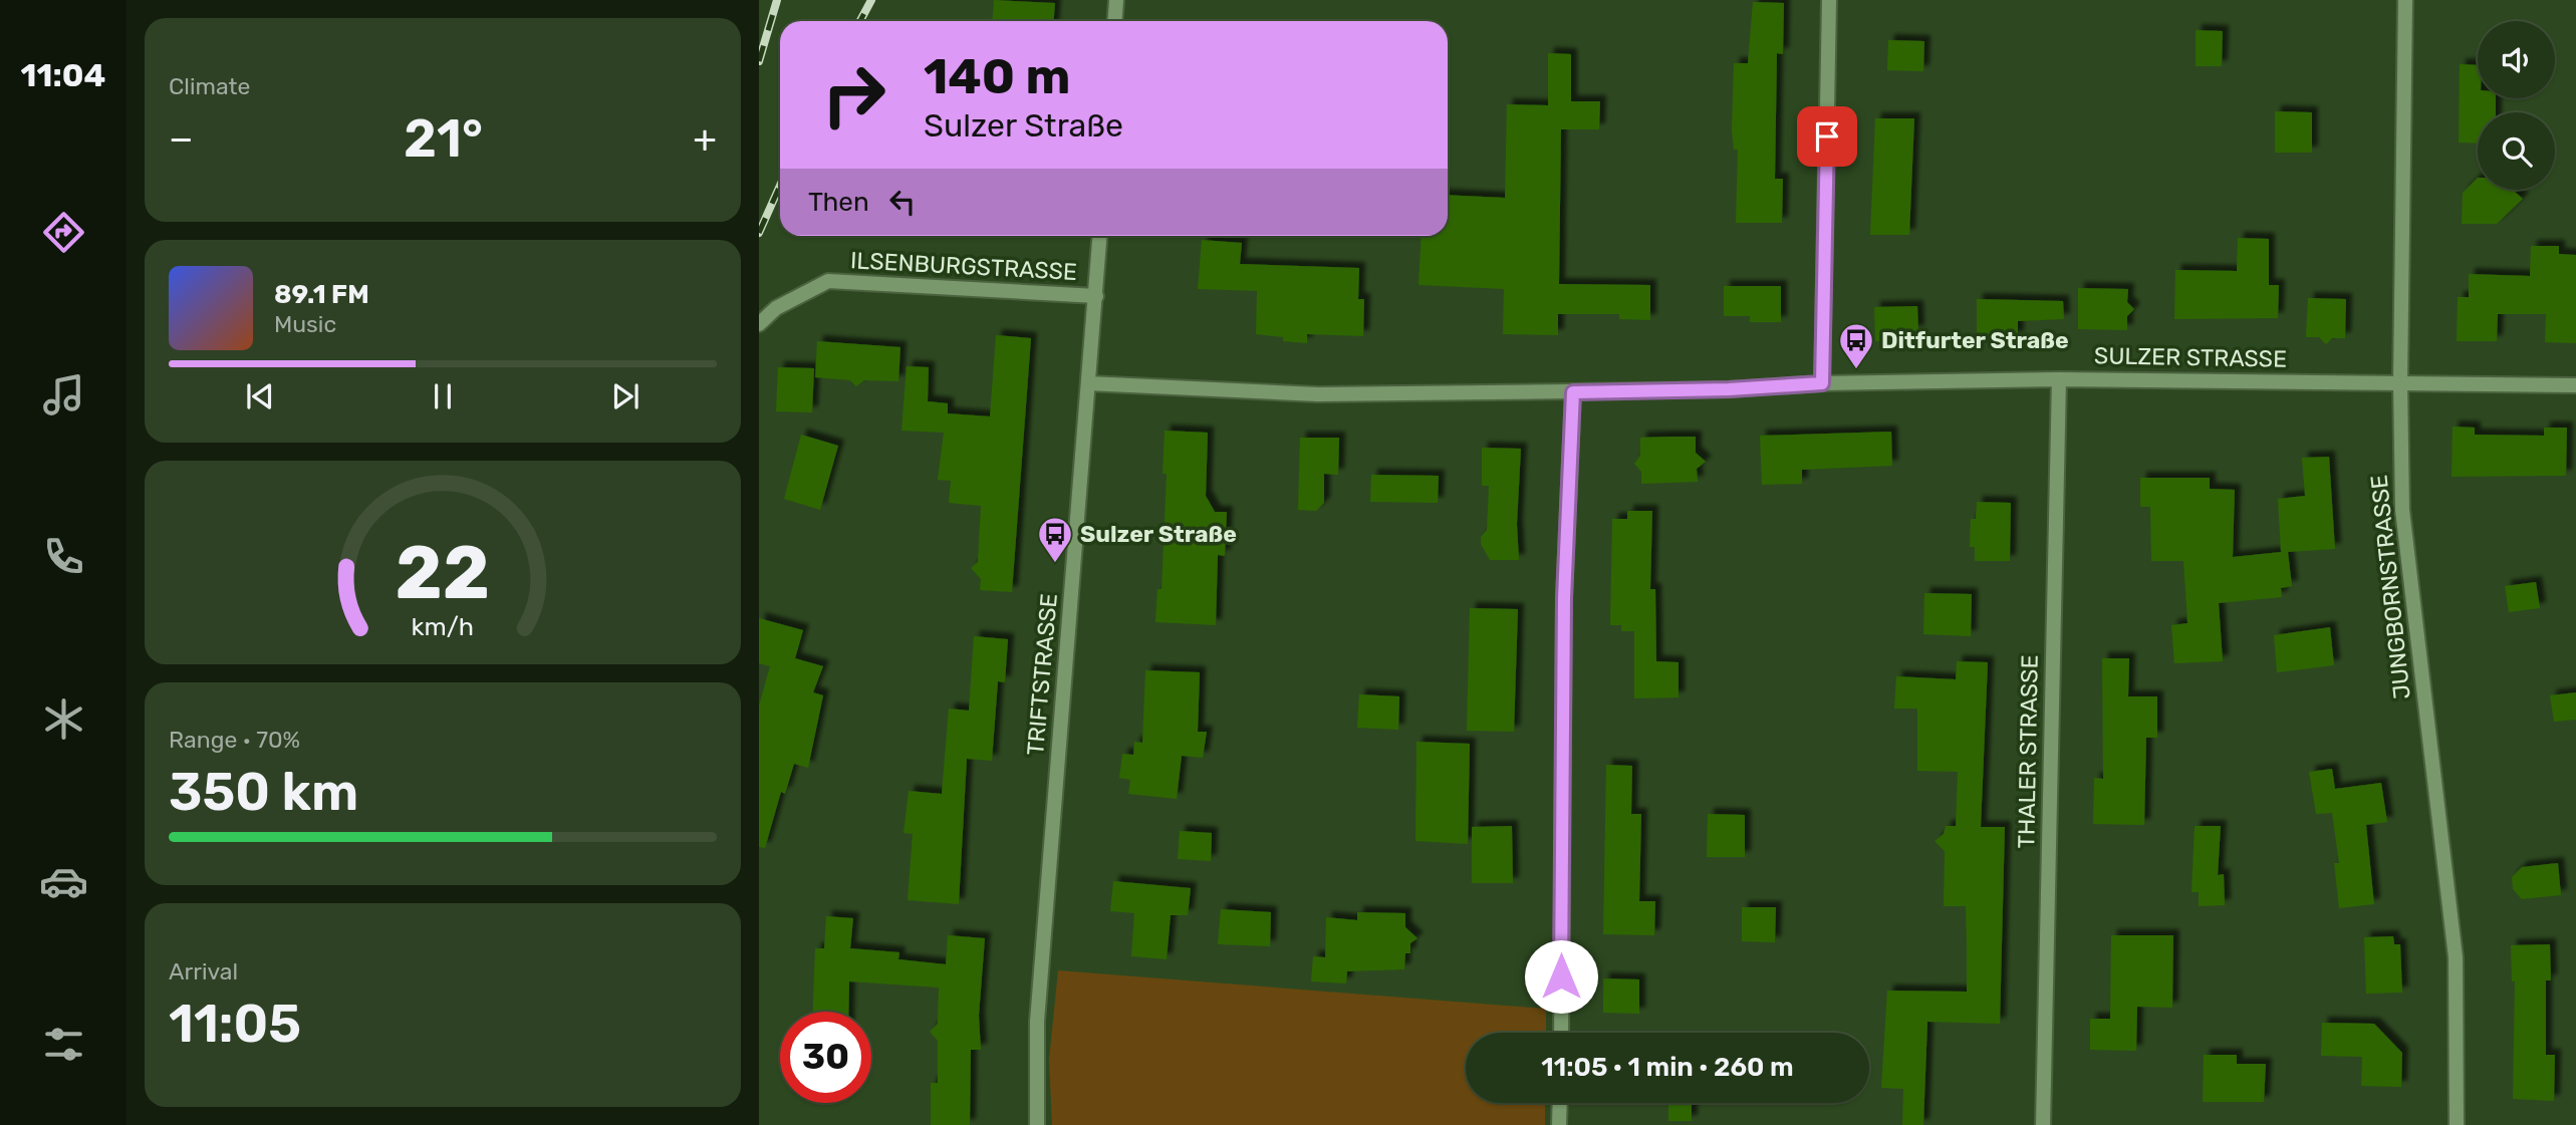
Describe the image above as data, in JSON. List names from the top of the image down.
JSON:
{
  "streets": {
    "street": [
      "ILSENBURGSTRASSE",
      "SULZER STRASSE",
      "JUNGBORNSTRASSE",
      "TRIFTSTRASSE",
      "THALER STRASSE"
    ]
  },
  "crossings": [
    ["ILSENBURGSTRASSE", "TRIFTSTRASSE"],
    ["SULZER STRASSE", "JUNGBORNSTRASSE"],
    ["SULZER STRASSE", "TRIFTSTRASSE"],
    ["SULZER STRASSE", "THALER STRASSE"]
  ],
  "places": {
    "bus stop": ["Ditfurter Straße", "Sulzer Straße"]
  },
  "page": {
    "tabs": "11:04",
    "tile": [
      "Climate",
      ["Range · 70%", "350 km"],
      ["Arrival", "11:05"]
    ],
    "turn": ["140 m", "Sulzer Straße"],
    "heat": ["−", "21°", "+"],
    "then": "Then",
    "song": ["89.1 FM", "Music"],
    "limit": "30",
    "trip": "11:05 · 1 min · 260 m",
    "gauge": ["22", "km/h"]
  }
}
